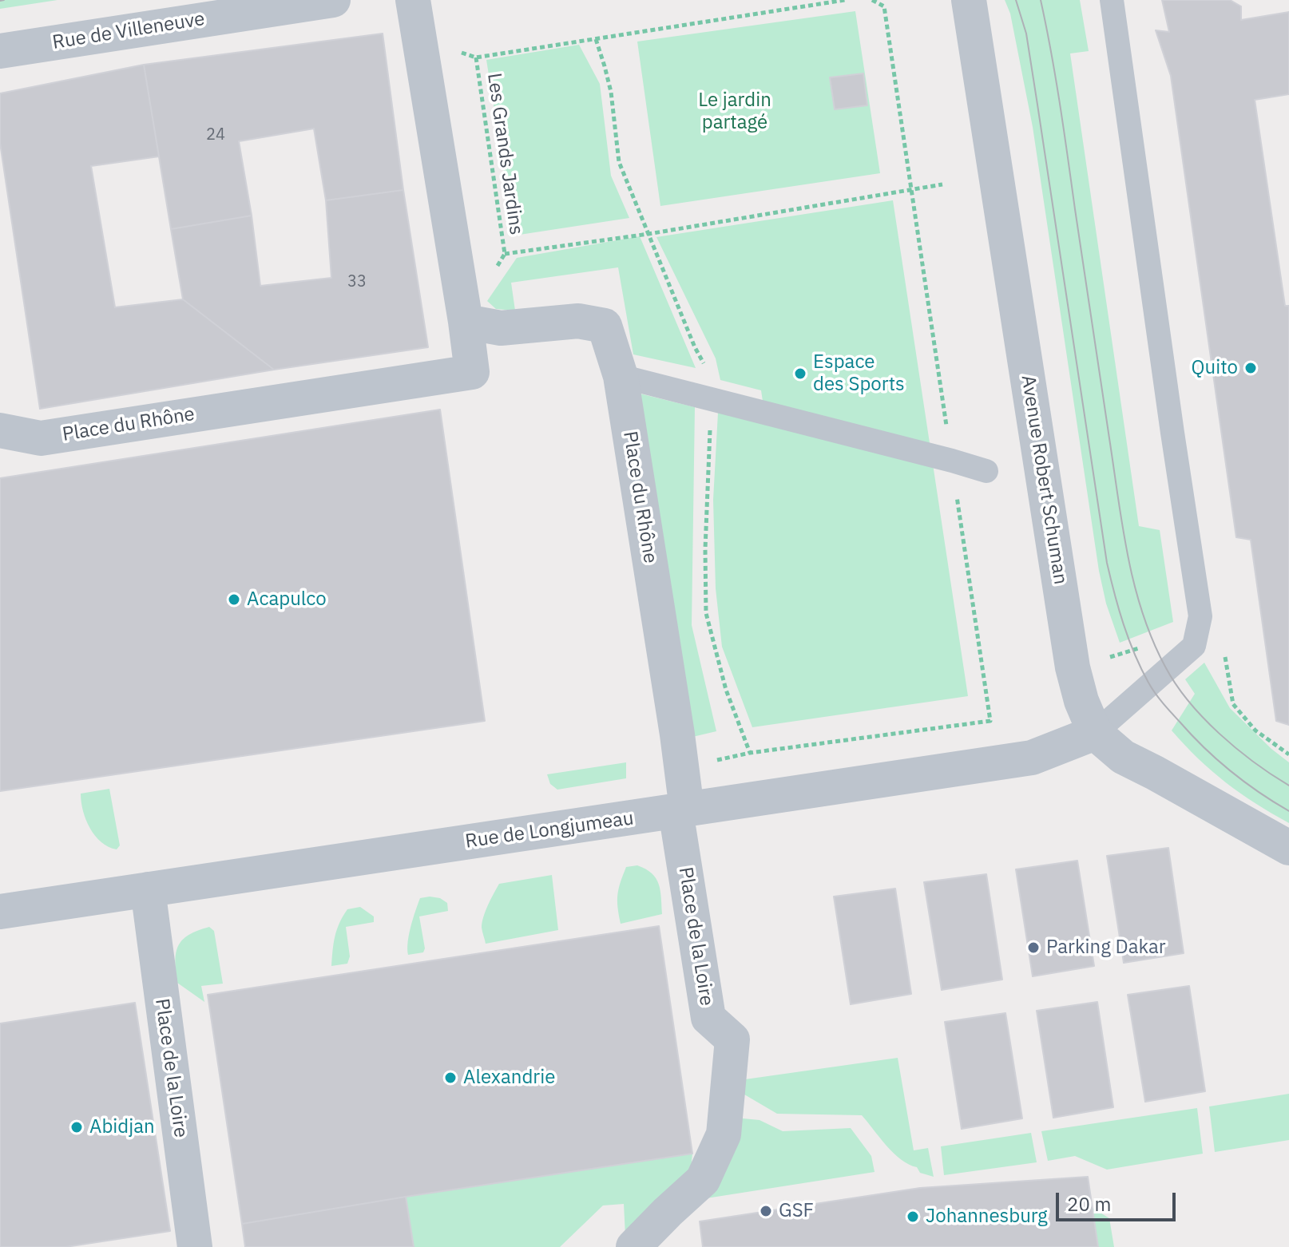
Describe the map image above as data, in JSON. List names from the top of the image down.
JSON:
{
  "streets": {
    "street": [
      "Rue de Villeneuve",
      "Place du Rhône",
      "Avenue Robert Schuman",
      "Rue de Longjumeau",
      "Place de la Loire"
    ],
    "path": ["Les Grands Jardins"]
  },
  "crossings": [
    ["Les Grands Jardins", "Place du Rhône"],
    ["Place du Rhône", "Rue de Longjumeau"],
    ["Place du Rhône", "Place de la Loire"],
    ["Avenue Robert Schuman", "Rue de Longjumeau"],
    ["Rue de Longjumeau", "Place de la Loire"]
  ],
  "parks": ["Le jardin partagé"],
  "places": [
    "Quito",
    "Espace des Sports",
    "Acapulco",
    "Parking Dakar",
    "Alexandrie",
    "Abidjan",
    "GSF",
    "Johannesburg"
  ],
  "house_numbers": ["24", "33"],
  "scale_bar": "20 m"
}
